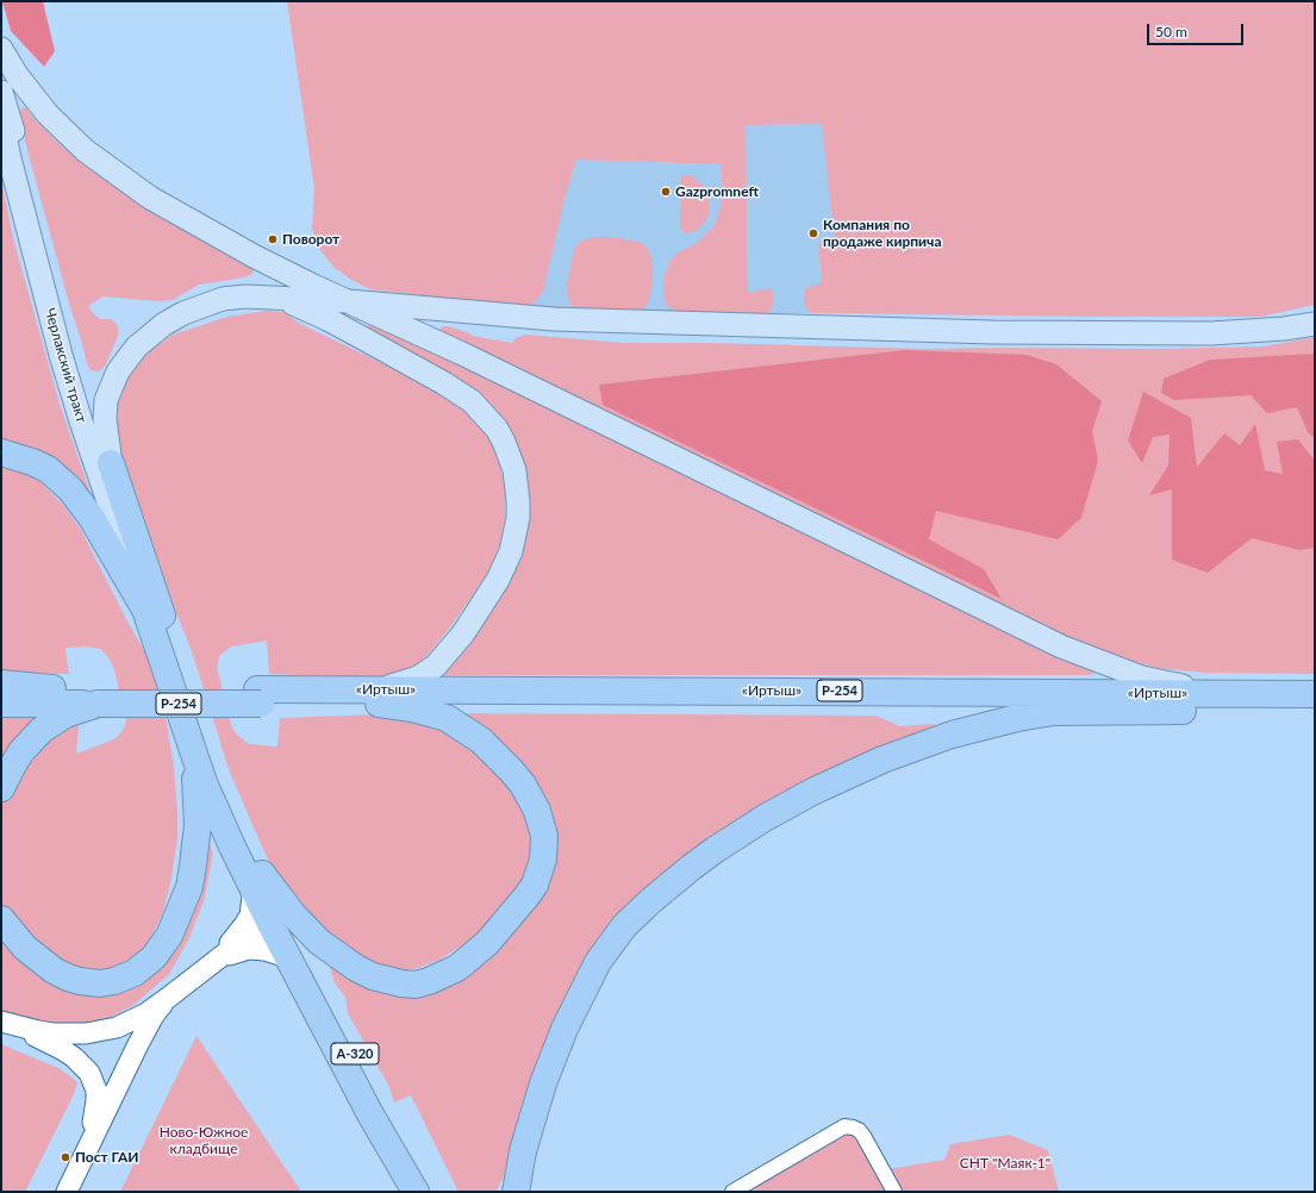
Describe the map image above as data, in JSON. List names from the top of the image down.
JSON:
{
  "streets": {
    "highway": ["«Иртыш»", "Р-254", "А-320"],
    "main road": ["Черлакский тракт"]
  },
  "crossings": [
    ["«Иртыш»", "Р-254"]
  ],
  "parks": ["Ново-Южное кладбище", "СНТ \"Маяк-1\""],
  "places": [
    "Gazpromneft",
    "Компания по продаже кирпича",
    "Поворот",
    "Пост ГАИ"
  ],
  "scale_bar": "50 m"
}
